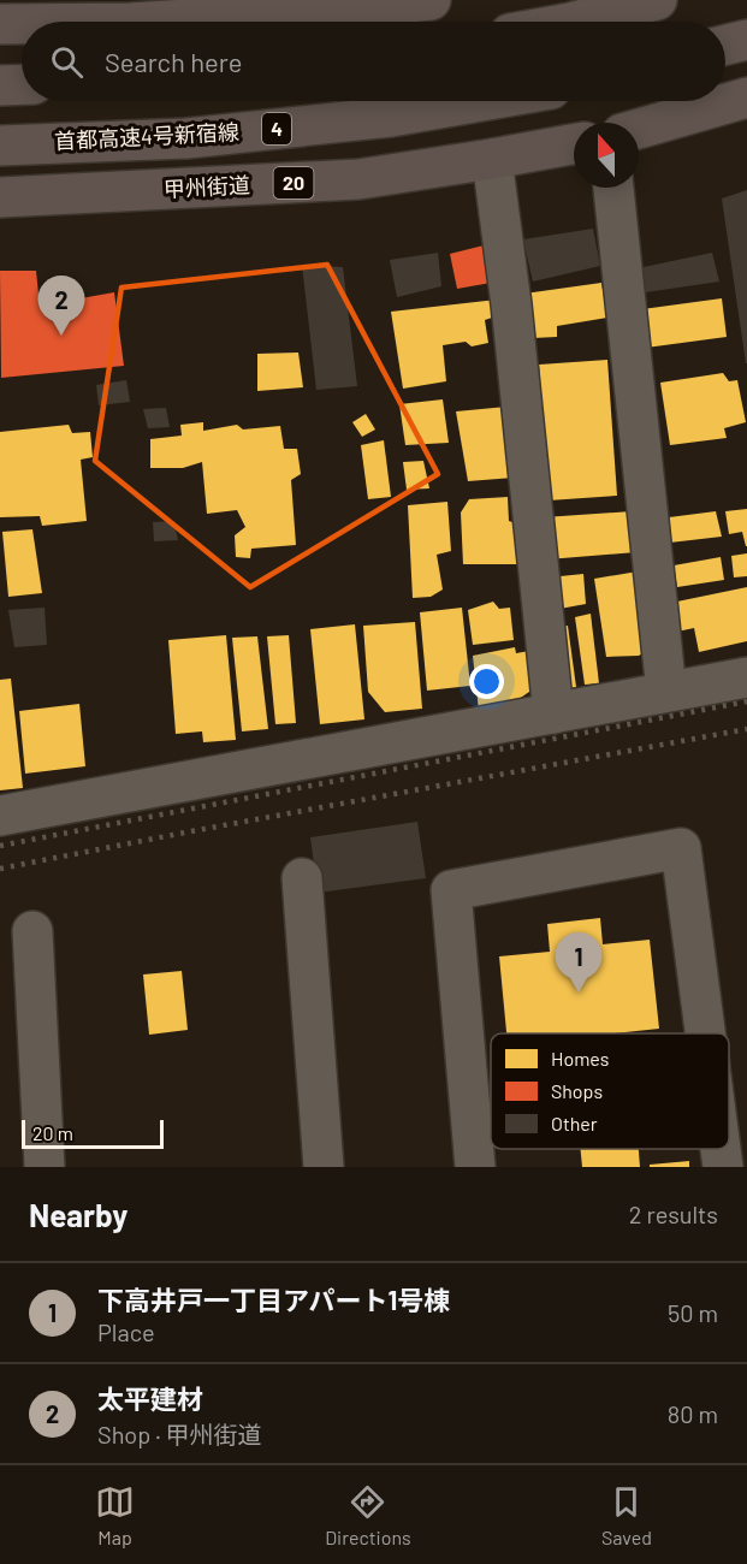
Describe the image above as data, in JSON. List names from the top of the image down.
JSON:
{
  "streets": {
    "highway": [
      "4",
      "首都高速4号新宿線",
      "20",
      "甲州街道"
    ]
  },
  "legend": ["Homes", "Shops", "Other"],
  "scale_bar": "20 m",
  "north": "top",
  "page": {
    "search": "Search here",
    "pins": ["2", "1"],
    "scale": "20 m",
    "heading": ["Nearby", "2 results"],
    "list": [
      {
        "mark": "1",
        "name": "下高井戸一丁目アパート1号棟",
        "note": "Place",
        "value": "50 m"
      },
      {
        "mark": "2",
        "name": "太平建材",
        "note": "Shop · 甲州街道",
        "value": "80 m"
      }
    ],
    "nav": ["Map", "Directions", "Saved"]
  }
}
